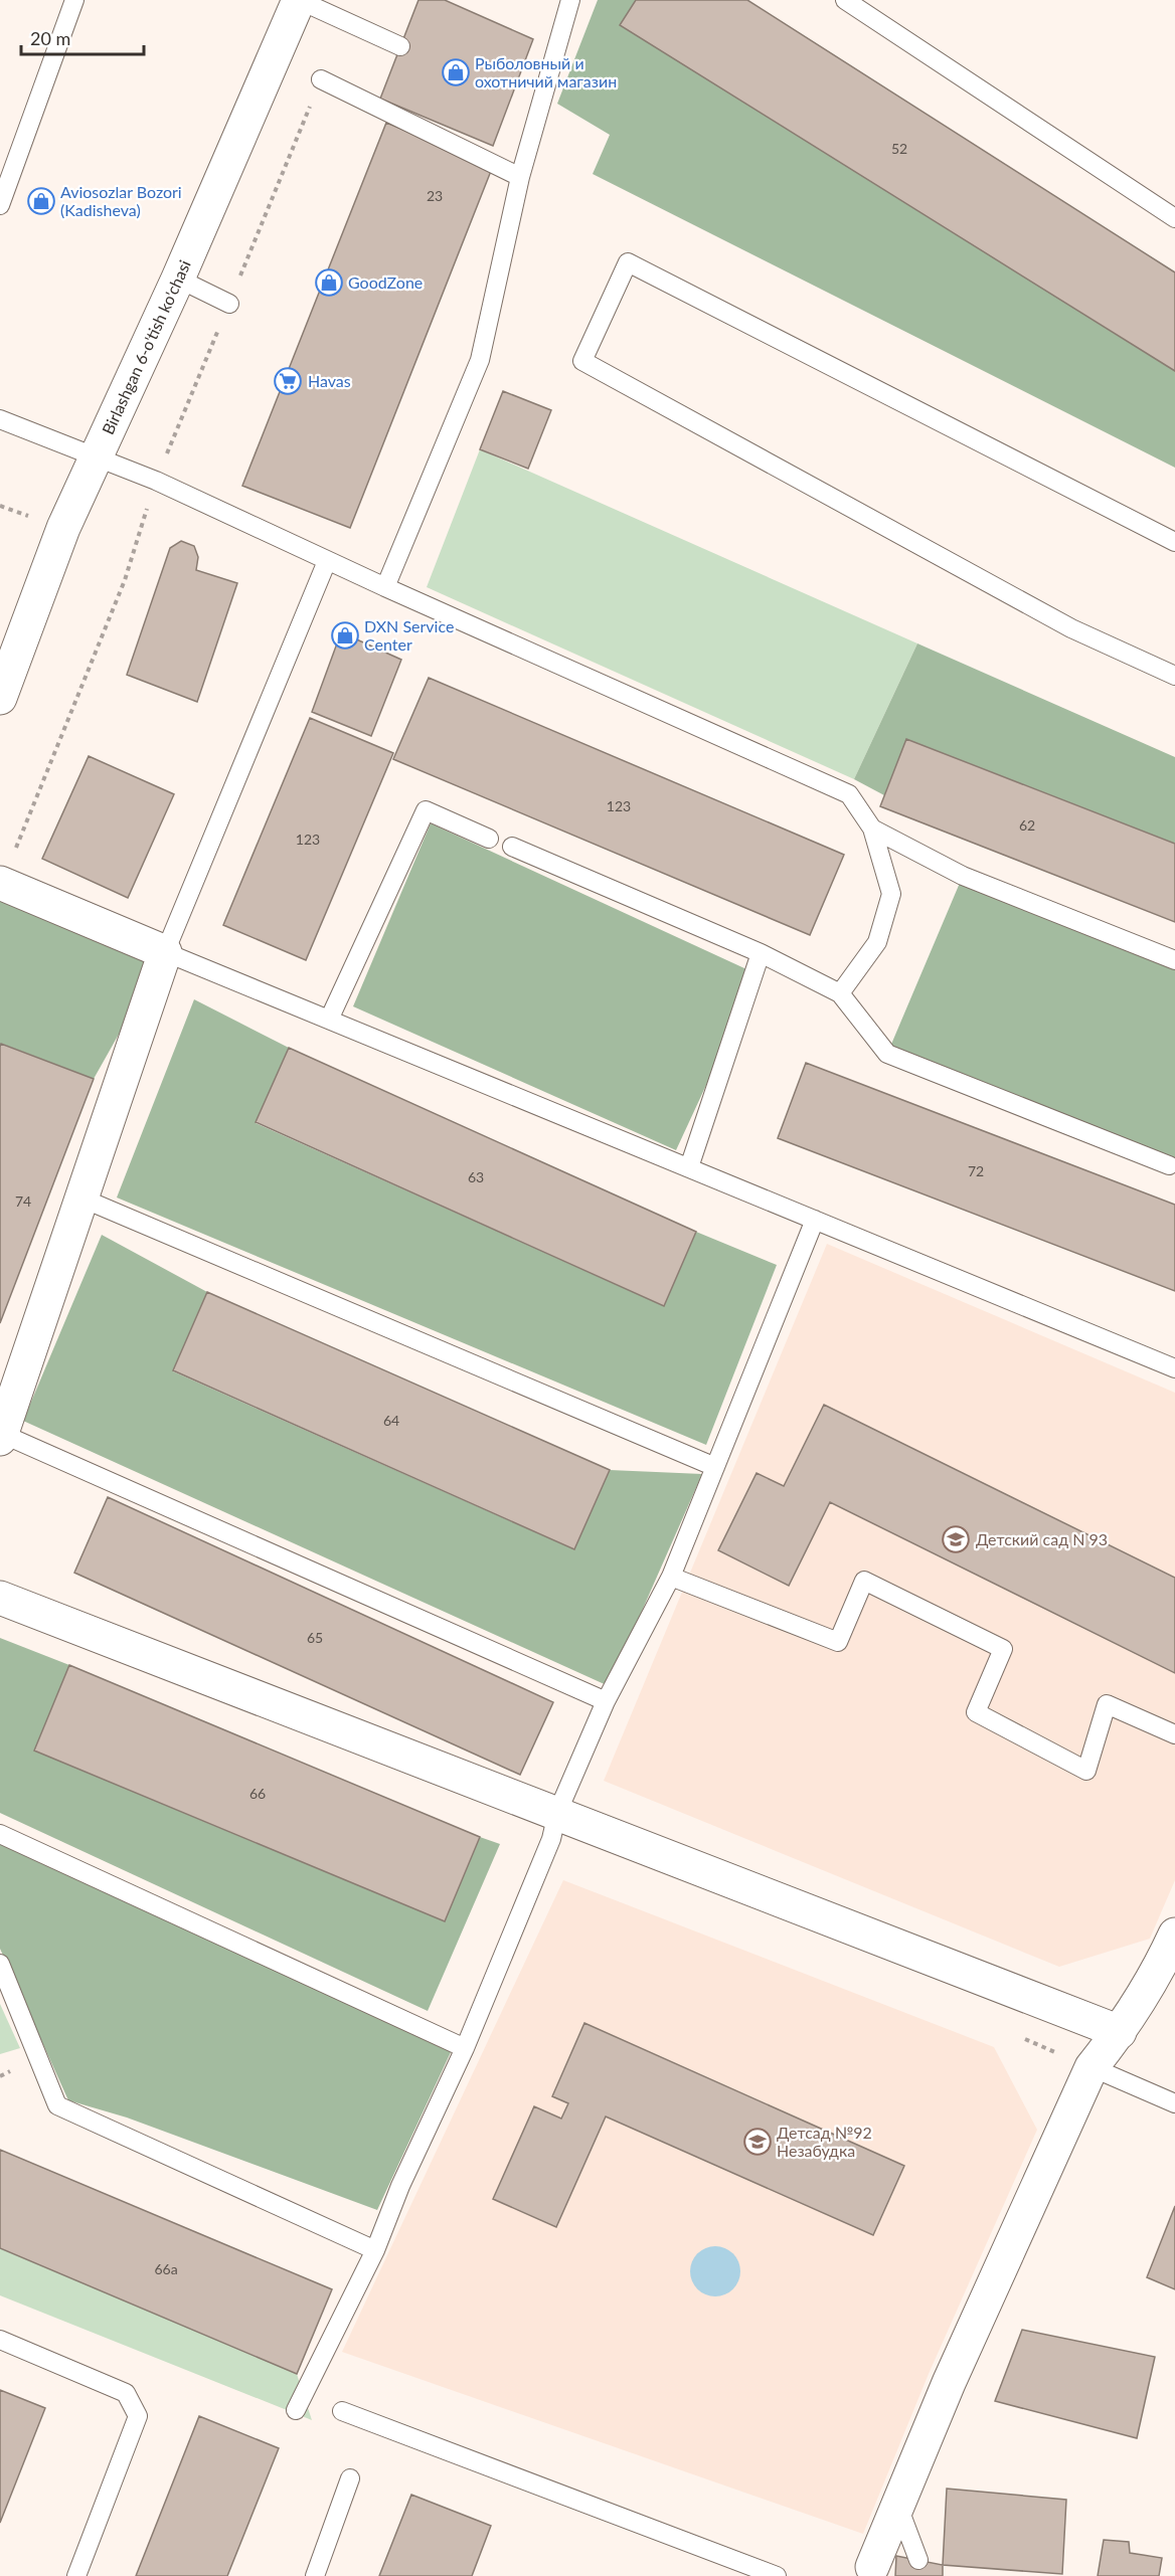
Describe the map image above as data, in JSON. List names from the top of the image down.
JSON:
{
  "streets": {
    "street": ["Birlashgan 6-o'tish ko'chasi"]
  },
  "places": {
    "shop": [
      "Рыболовный и охотничий магазин",
      "Aviosozlar Bozori (Kadisheva)",
      "GoodZone",
      "DXN Service Center"
    ],
    "supermarket": ["Havas"],
    "school or university": ["Детский сад N 93", "Детсад №92 Незабудка"]
  },
  "house_numbers": [
    "52",
    "23",
    "123",
    "62",
    "123",
    "72",
    "63",
    "74",
    "64",
    "65",
    "66",
    "66а"
  ],
  "scale_bar": "20 m"
}
